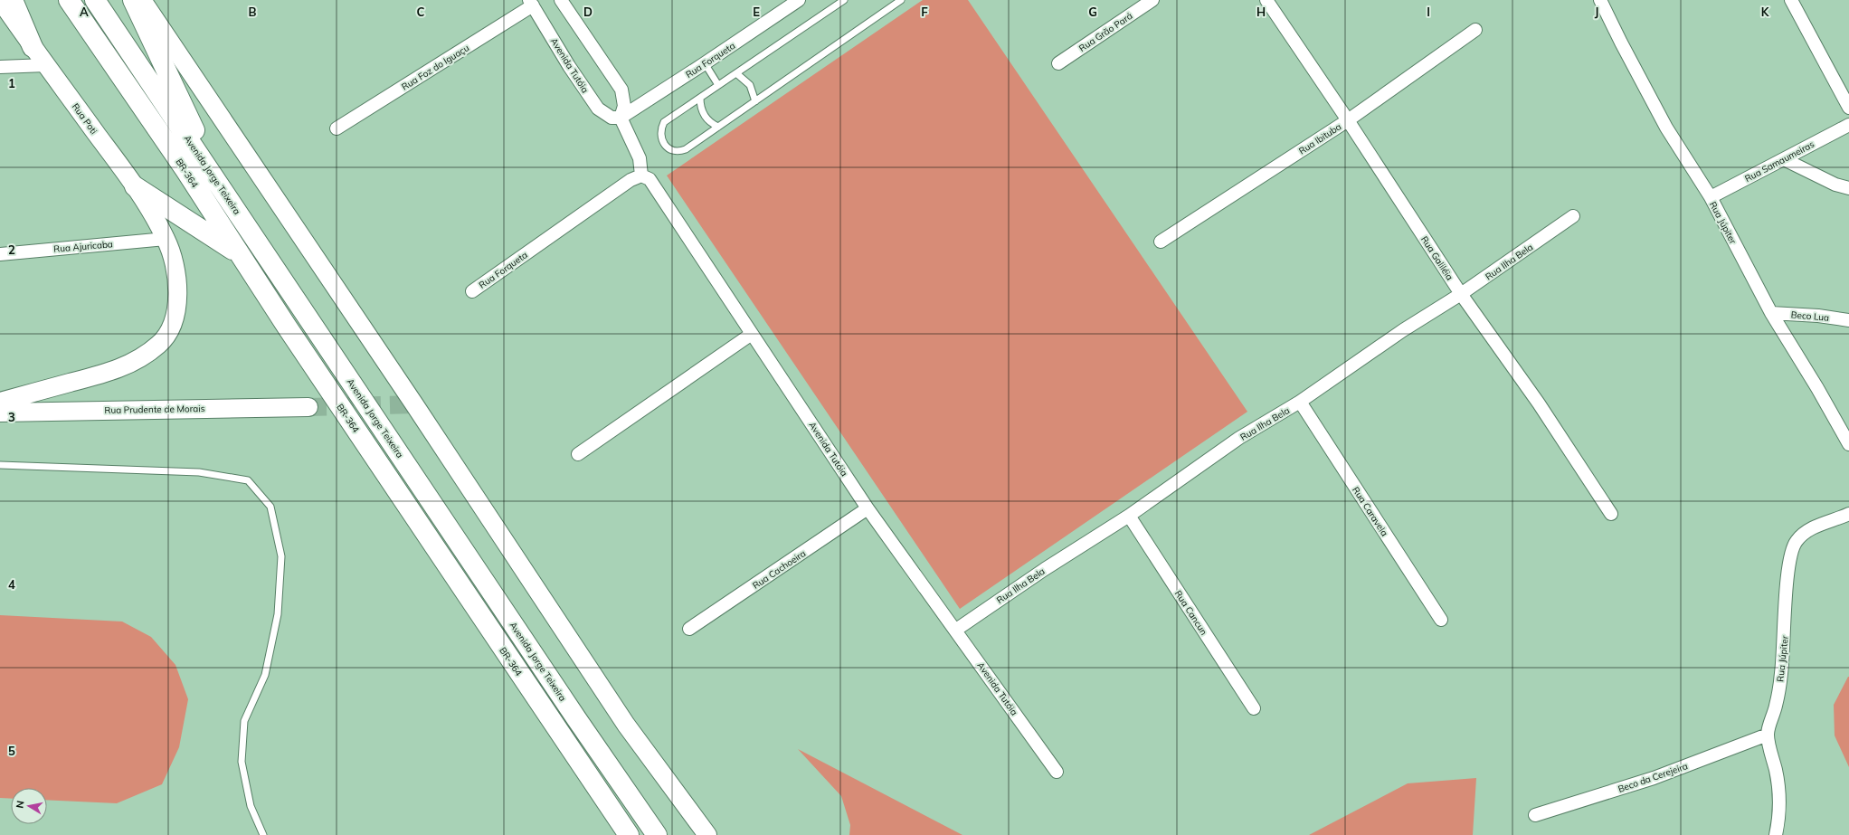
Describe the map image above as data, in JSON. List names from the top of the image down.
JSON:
{
  "streets": {
    "highway": ["BR-364", "Avenida Jorge Teixeira"],
    "street": [
      "Rua Grão Pará",
      "Rua Forqueta",
      "Avenida Tutóia",
      "Rua Foz do Iguaçu",
      "Rua Poti",
      "Rua Ibituba",
      "Rua Samaumeiras",
      "Rua Júpiter",
      "Rua Ajuricaba",
      "Rua Galiléia",
      "Rua Ilha Bela",
      "Beco Lua",
      "Rua Prudente de Morais",
      "Rua Caravela",
      "Rua Cachoeira",
      "Rua Cancun",
      "Beco da Cerejeira"
    ]
  },
  "crossings": [
    ["Rua Forqueta", "Avenida Tutóia"],
    ["Avenida Tutóia", "Rua Foz do Iguaçu"],
    ["Avenida Tutóia", "Rua Ilha Bela"],
    ["Avenida Tutóia", "Rua Cachoeira"],
    ["Rua Poti", "Rua Ajuricaba"],
    ["Rua Ibituba", "Rua Galiléia"],
    ["Rua Samaumeiras", "Rua Júpiter"],
    ["Rua Júpiter", "Beco Lua"],
    ["Rua Júpiter", "Beco da Cerejeira"],
    ["Rua Galiléia", "Rua Ilha Bela"],
    ["Rua Ilha Bela", "Rua Caravela"],
    ["Rua Ilha Bela", "Rua Cancun"]
  ],
  "north": "left",
  "grid": {
    "columns": [
      "A",
      "B",
      "C",
      "D",
      "E",
      "F",
      "G",
      "H",
      "I",
      "J",
      "K"
    ],
    "rows": [
      "1",
      "2",
      "3",
      "4",
      "5"
    ]
  }
}
